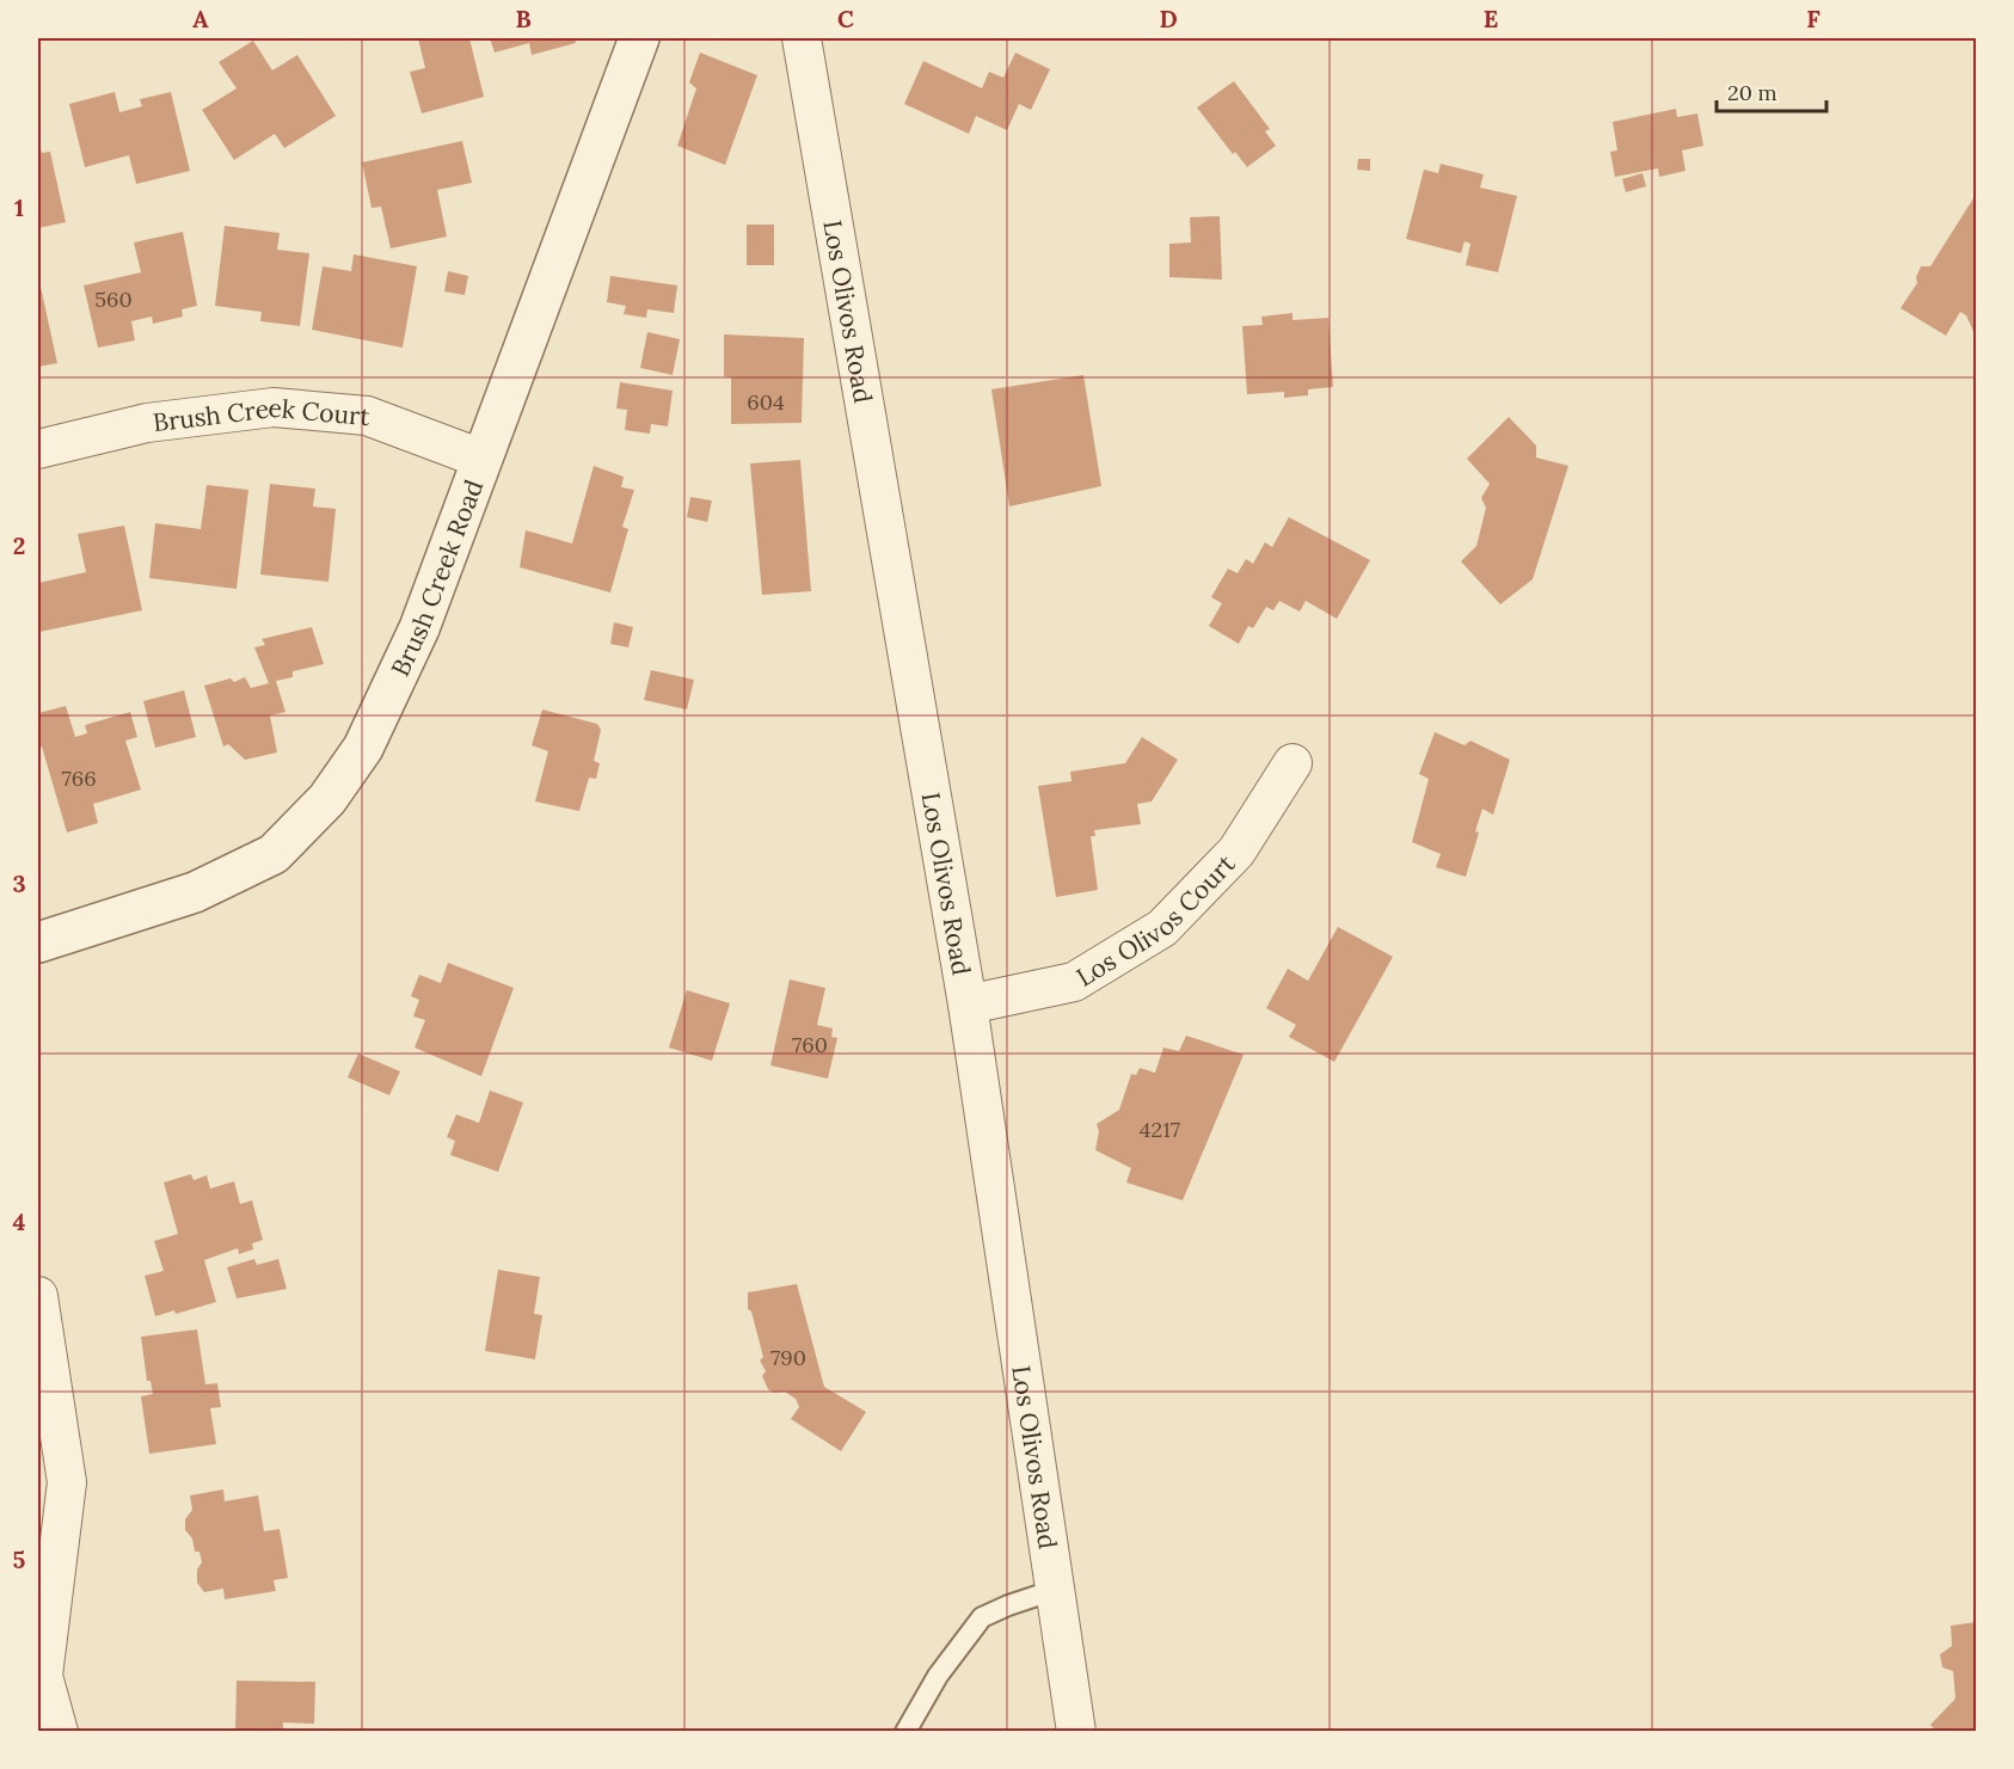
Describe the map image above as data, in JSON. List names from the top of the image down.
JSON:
{
  "streets": {
    "street": [
      "Los Olivos Road",
      "Brush Creek Court",
      "Brush Creek Road",
      "Los Olivos Court"
    ]
  },
  "crossings": [
    ["Los Olivos Road", "Los Olivos Court"],
    ["Brush Creek Court", "Brush Creek Road"]
  ],
  "house_numbers": [
    "560",
    "604",
    "766",
    "760",
    "4217",
    "790"
  ],
  "scale_bar": "20 m",
  "grid": {
    "columns": [
      "A",
      "B",
      "C",
      "D",
      "E",
      "F"
    ],
    "rows": [
      "1",
      "2",
      "3",
      "4",
      "5"
    ]
  }
}
